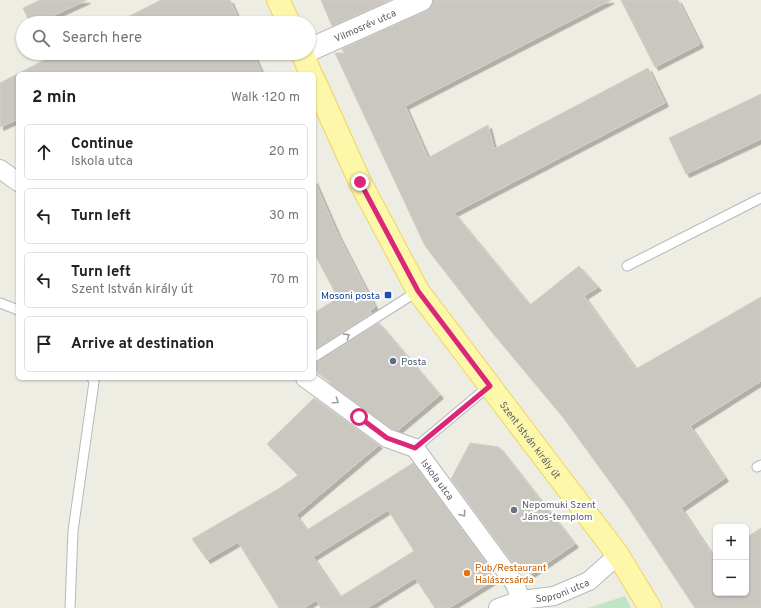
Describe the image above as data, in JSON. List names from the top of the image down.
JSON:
{
  "streets": {
    "main road": ["Vilmosrév utca", "Szent István király út"],
    "street": ["Iskola utca", "Soproni utca"]
  },
  "crossings": [
    ["Szent István király út", "Soproni utca"],
    ["Iskola utca", "Soproni utca"]
  ],
  "one_way": ["Iskola utca"],
  "places": {
    "transit": ["Mosoni posta"],
    "other": ["Posta", "Nepomuki Szent János-templom", "Pub/Restaurant Halászcsárda"]
  },
  "page": {
    "search": "Search here",
    "heading": ["2 min", "Walk · 120 m"],
    "list": [
      ["Continue", "Iskola utca", "20 m"],
      ["Turn left", "30 m"],
      ["Turn left", "Szent István király út", "70 m"],
      "Arrive at destination"
    ],
    "map_buttons": ["+", "−"]
  }
}
